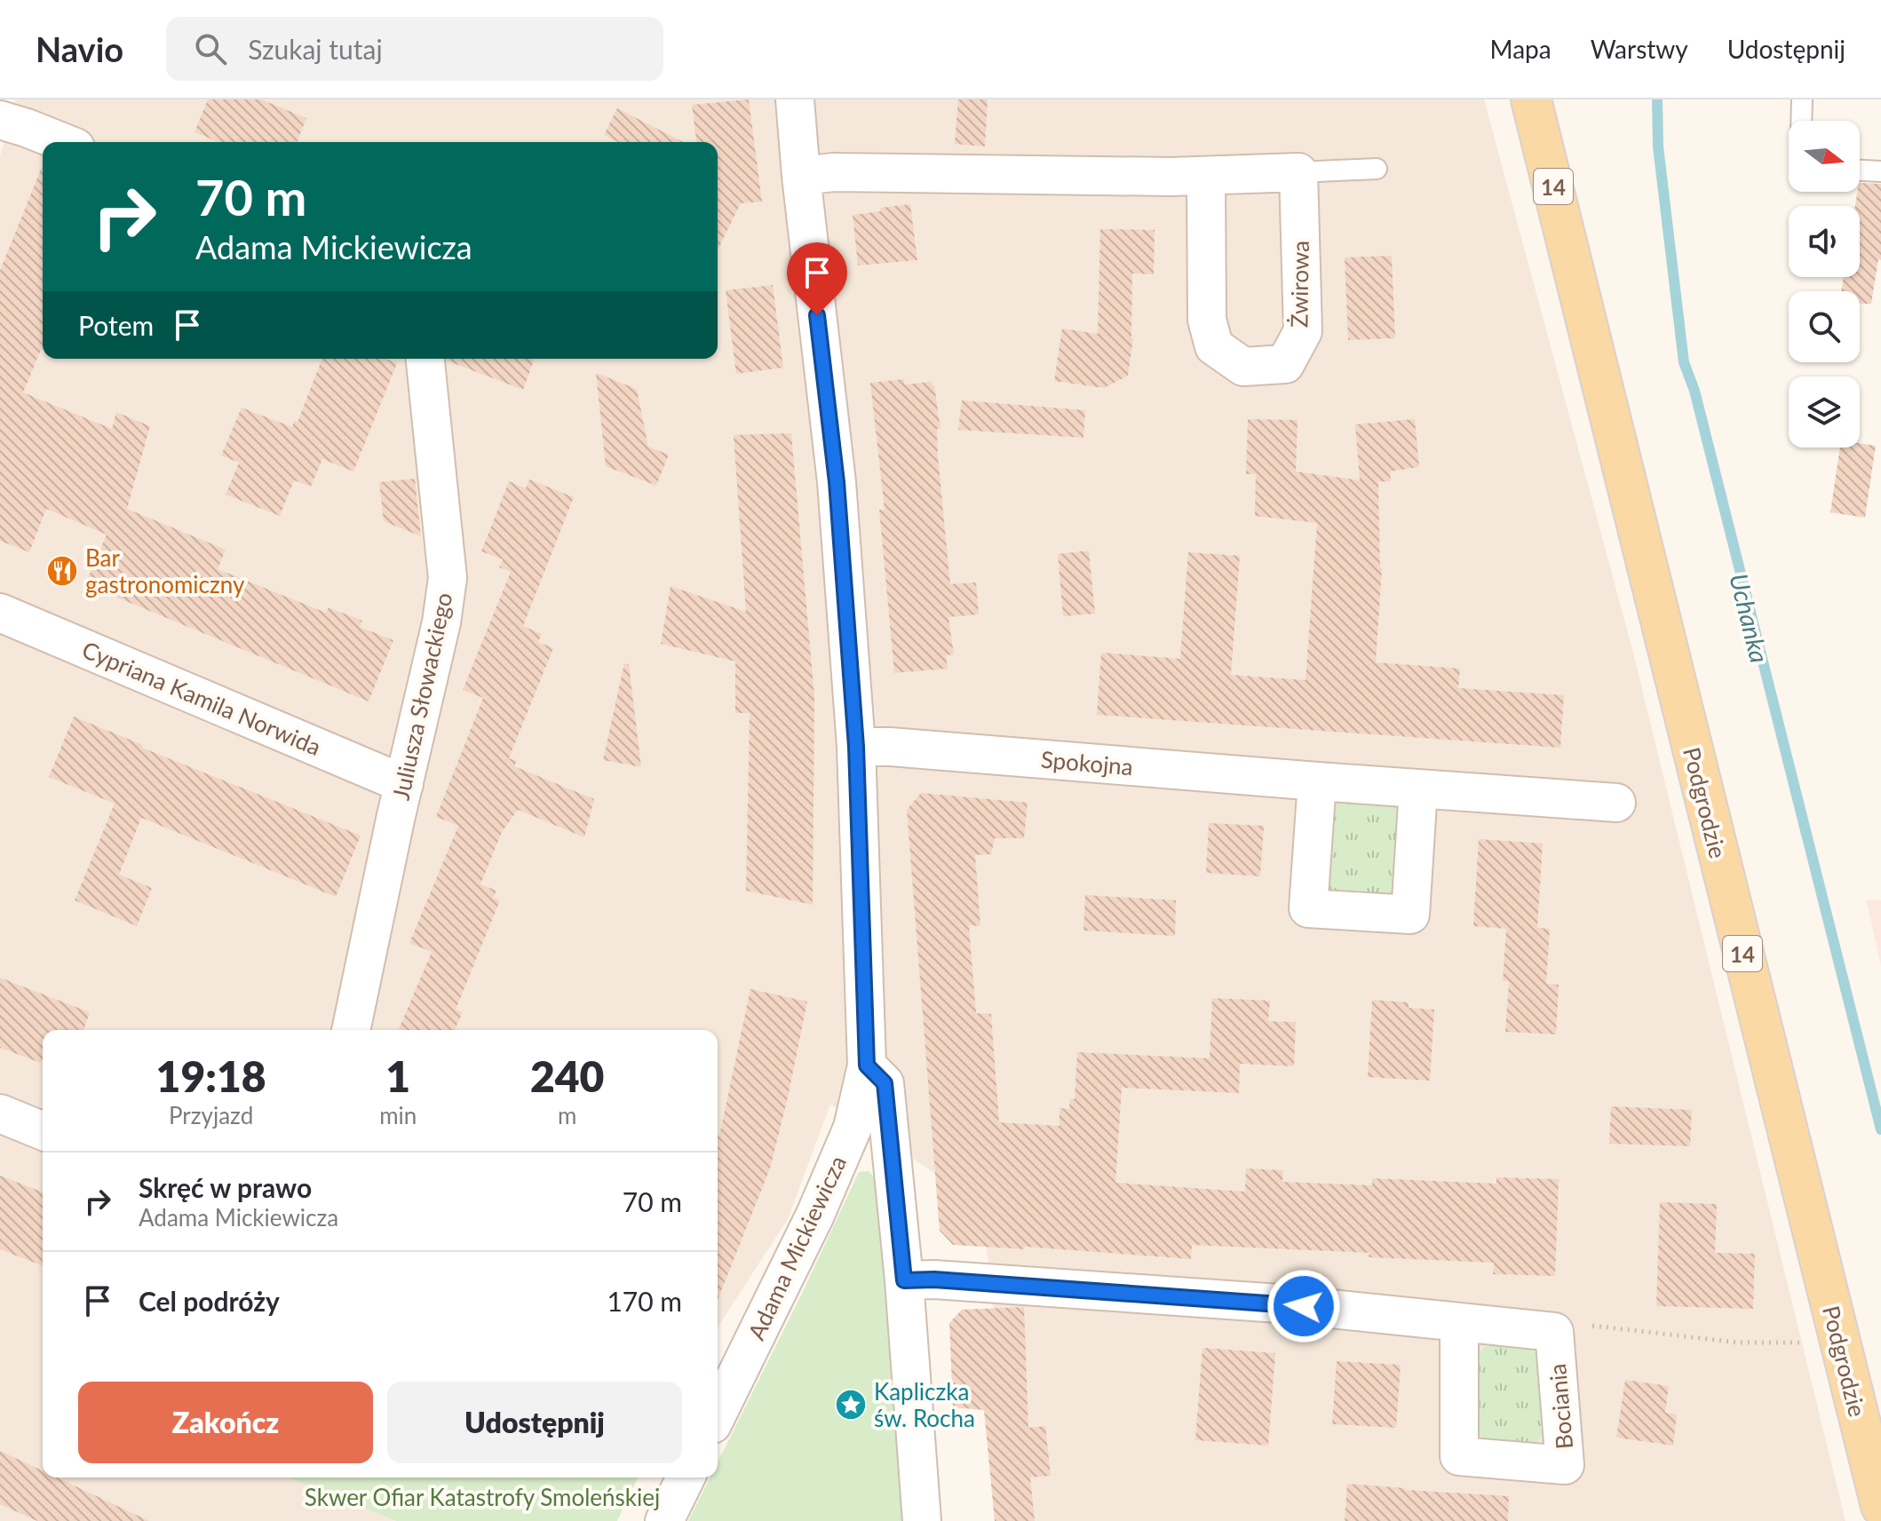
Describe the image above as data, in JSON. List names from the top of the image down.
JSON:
{
  "streets": {
    "main road": ["14", "Podgrodzie"],
    "street": [
      "Żwirowa",
      "Juliusza Słowackiego",
      "Cypriana Kamila Norwida",
      "Spokojna",
      "Adama Mickiewicza",
      "Bociania"
    ]
  },
  "crossings": [
    ["Juliusza Słowackiego", "Cypriana Kamila Norwida"],
    ["Spokojna", "Adama Mickiewicza"]
  ],
  "water": ["Uchanka"],
  "parks": ["Skwer Ofiar Katastrofy Smoleńskiej"],
  "places": {
    "restaurant": ["Bar gastronomiczny"],
    "place": ["Kapliczka św. Rocha"]
  },
  "north": "right",
  "page": {
    "header": "Navio",
    "search": "Szukaj tutaj",
    "nav": ["Mapa", "Warstwy", "Udostępnij"],
    "turn": ["70 m", "Adama Mickiewicza"],
    "then": "Potem",
    "eta": [
      "19:18",
      "Przyjazd",
      "1",
      "min",
      "240",
      "m"
    ],
    "list": [
      {
        "name": "Skręć w prawo",
        "note": "Adama Mickiewicza",
        "value": "70 m"
      },
      {
        "name": "Cel podróży",
        "value": "170 m"
      }
    ],
    "buttons": ["Zakończ", "Udostępnij"]
  }
}
